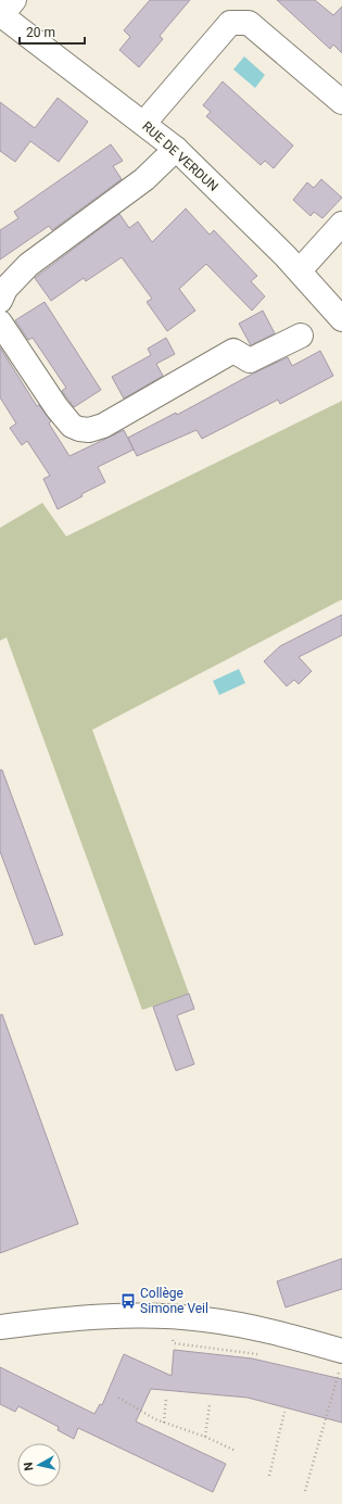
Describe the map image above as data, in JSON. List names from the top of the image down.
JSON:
{
  "streets": {
    "street": ["RUE DE VERDUN"]
  },
  "places": {
    "bus stop": ["Collège Simone Veil"]
  },
  "scale_bar": "20 m",
  "north": "left"
}
